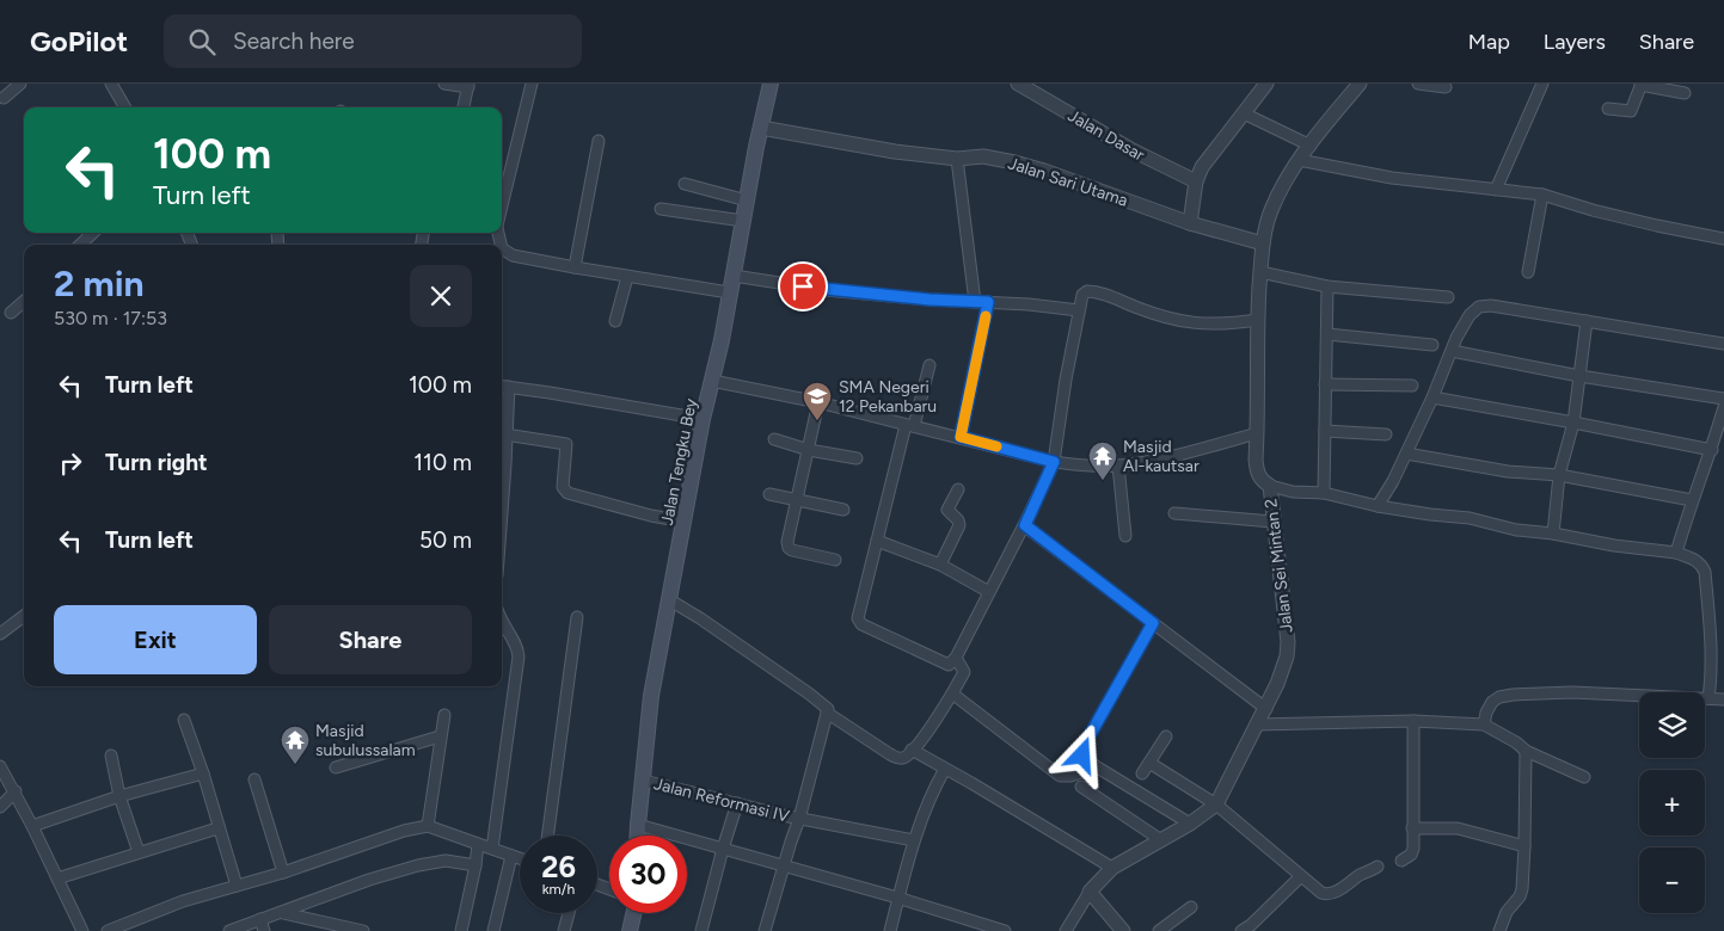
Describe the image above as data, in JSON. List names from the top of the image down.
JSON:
{
  "streets": {
    "main road": ["Jalan Tengku Bey"],
    "street": [
      "Jalan Dasar",
      "Jalan Sari Utama",
      "Jalan Sei Mintan 2",
      "Jalan Reformasi IV"
    ]
  },
  "crossings": [
    ["Jalan Sari Utama", "Jalan Tengku Bey"],
    ["Jalan Sari Utama", "Jalan Sei Mintan 2"],
    ["Jalan Tengku Bey", "Jalan Reformasi IV"]
  ],
  "places": {
    "school or university": ["SMA Negeri 12 Pekanbaru"],
    "temple": ["Masjid Al-kautsar", "Masjid subulussalam"]
  },
  "page": {
    "header": "GoPilot",
    "search": "Search here",
    "nav": ["Map", "Layers", "Share"],
    "turn": ["100 m", "Turn left"],
    "heading": ["2 min", "530 m · 17:53"],
    "list": [
      {
        "name": "Turn left",
        "value": "100 m"
      },
      {
        "name": "Turn right",
        "value": "110 m"
      },
      {
        "name": "Turn left",
        "value": "50 m"
      }
    ],
    "buttons": ["Exit", "Share"],
    "map_buttons": ["+", "−"],
    "speed": "26 km/h",
    "limit": "30"
  }
}
